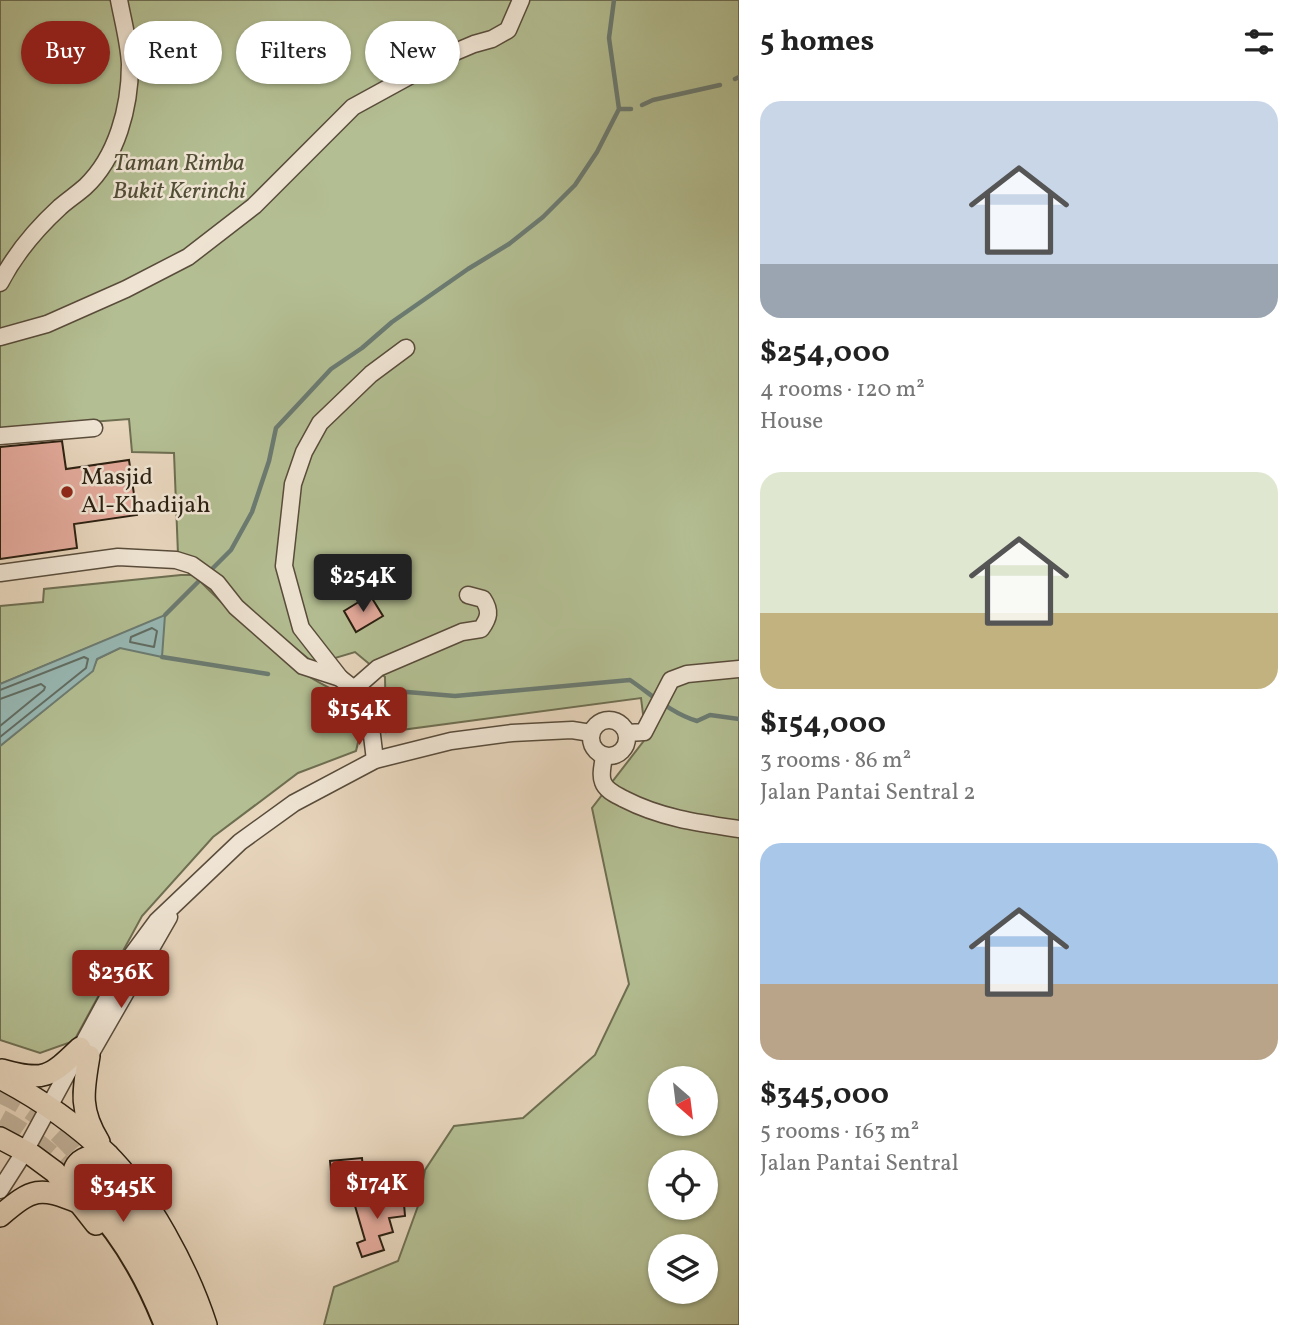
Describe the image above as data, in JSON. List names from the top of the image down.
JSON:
{
  "parks": ["Taman Rimba Bukit Kerinchi"],
  "places": ["Masjid Al-Khadijah"],
  "north": "bottom right",
  "page": {
    "heading": "5 homes",
    "chip": [
      "Buy",
      "Rent",
      "Filters",
      "New"
    ],
    "list": [
      {
        "name": "$254,000",
        "note": "4 rooms · 120 m² · House"
      },
      {
        "name": "$154,000",
        "note": "3 rooms · 86 m² · Jalan Pantai Sentral 2"
      },
      {
        "name": "$345,000",
        "note": "5 rooms · 163 m² · Jalan Pantai Sentral"
      }
    ],
    "price": [
      "$254K",
      "$154K",
      "$236K",
      "$174K",
      "$345K"
    ]
  }
}
